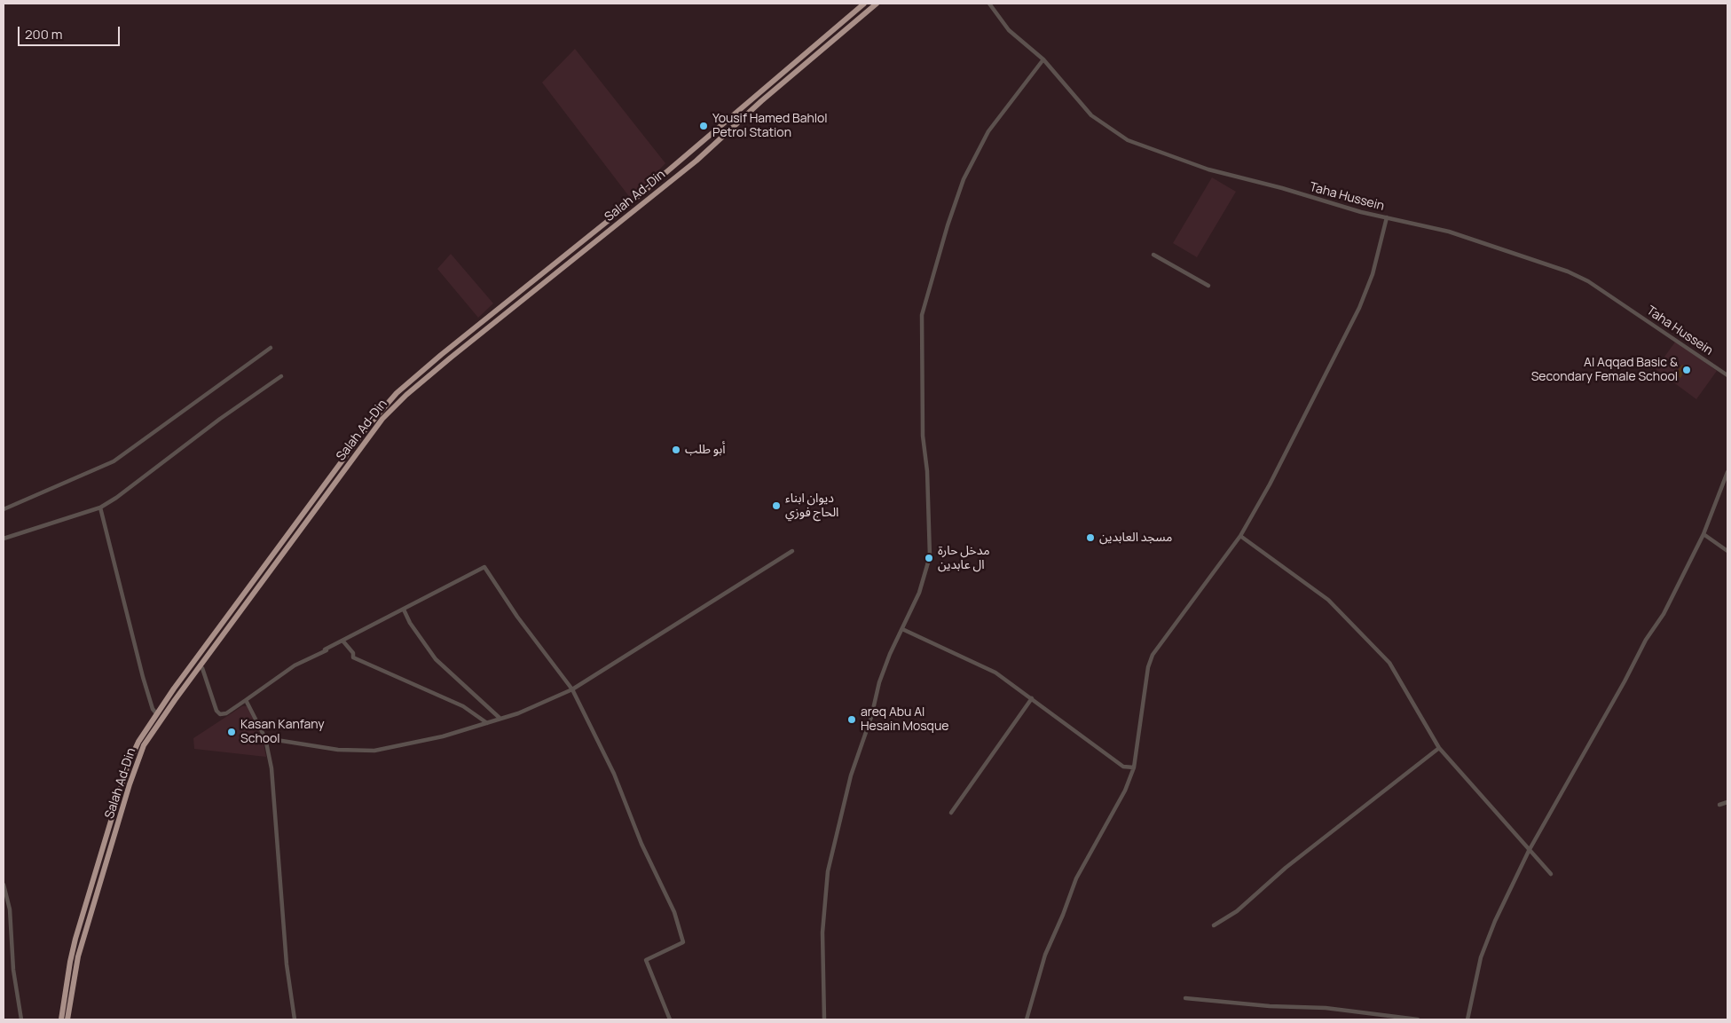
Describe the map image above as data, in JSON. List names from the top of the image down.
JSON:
{
  "streets": {
    "highway": ["Salah Ad-Din"],
    "street": ["Taha Hussein"]
  },
  "places": [
    "Yousif Hamed Bahlol Petrol Station",
    "Al Aqqad Basic & Secondary Female School",
    "أبو طلب",
    "ديوان ابناء الحاج فوزي",
    "مسجد العابدين",
    "مدخل حارة ال عابدين",
    "areq Abu Al Hesain Mosque",
    "Kasan Kanfany School"
  ],
  "scale_bar": "200 m"
}
